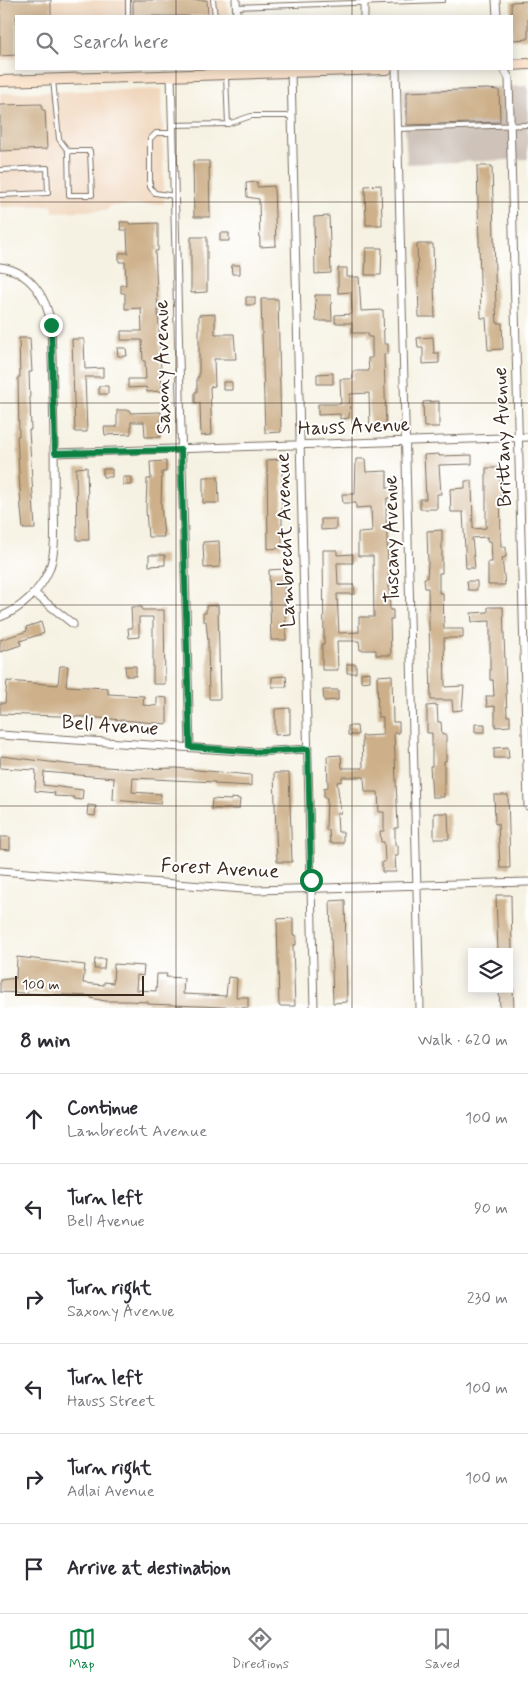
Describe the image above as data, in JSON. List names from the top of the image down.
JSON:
{
  "streets": {
    "street": [
      "Saxony Avenue",
      "Hauss Avenue",
      "Brittany Avenue",
      "Tuscany Avenue",
      "Lambrecht Avenue",
      "Bell Avenue",
      "Forest Avenue"
    ]
  },
  "crossings": [
    ["Saxony Avenue", "Hauss Avenue"],
    ["Saxony Avenue", "Bell Avenue"],
    ["Hauss Avenue", "Brittany Avenue"],
    ["Hauss Avenue", "Tuscany Avenue"],
    ["Hauss Avenue", "Lambrecht Avenue"],
    ["Tuscany Avenue", "Forest Avenue"],
    ["Lambrecht Avenue", "Bell Avenue"],
    ["Lambrecht Avenue", "Forest Avenue"]
  ],
  "scale_bar": "100 m",
  "page": {
    "search": "Search here",
    "scale": "100 m",
    "heading": ["8 min", "Walk · 620 m"],
    "list": [
      ["Continue", "Lambrecht Avenue", "100 m"],
      ["Turn left", "Bell Avenue", "90 m"],
      ["Turn right", "Saxony Avenue", "230 m"],
      ["Turn left", "Hauss Street", "100 m"],
      ["Turn right", "Adlai Avenue", "100 m"],
      "Arrive at destination"
    ],
    "nav": ["Map", "Directions", "Saved"]
  }
}
